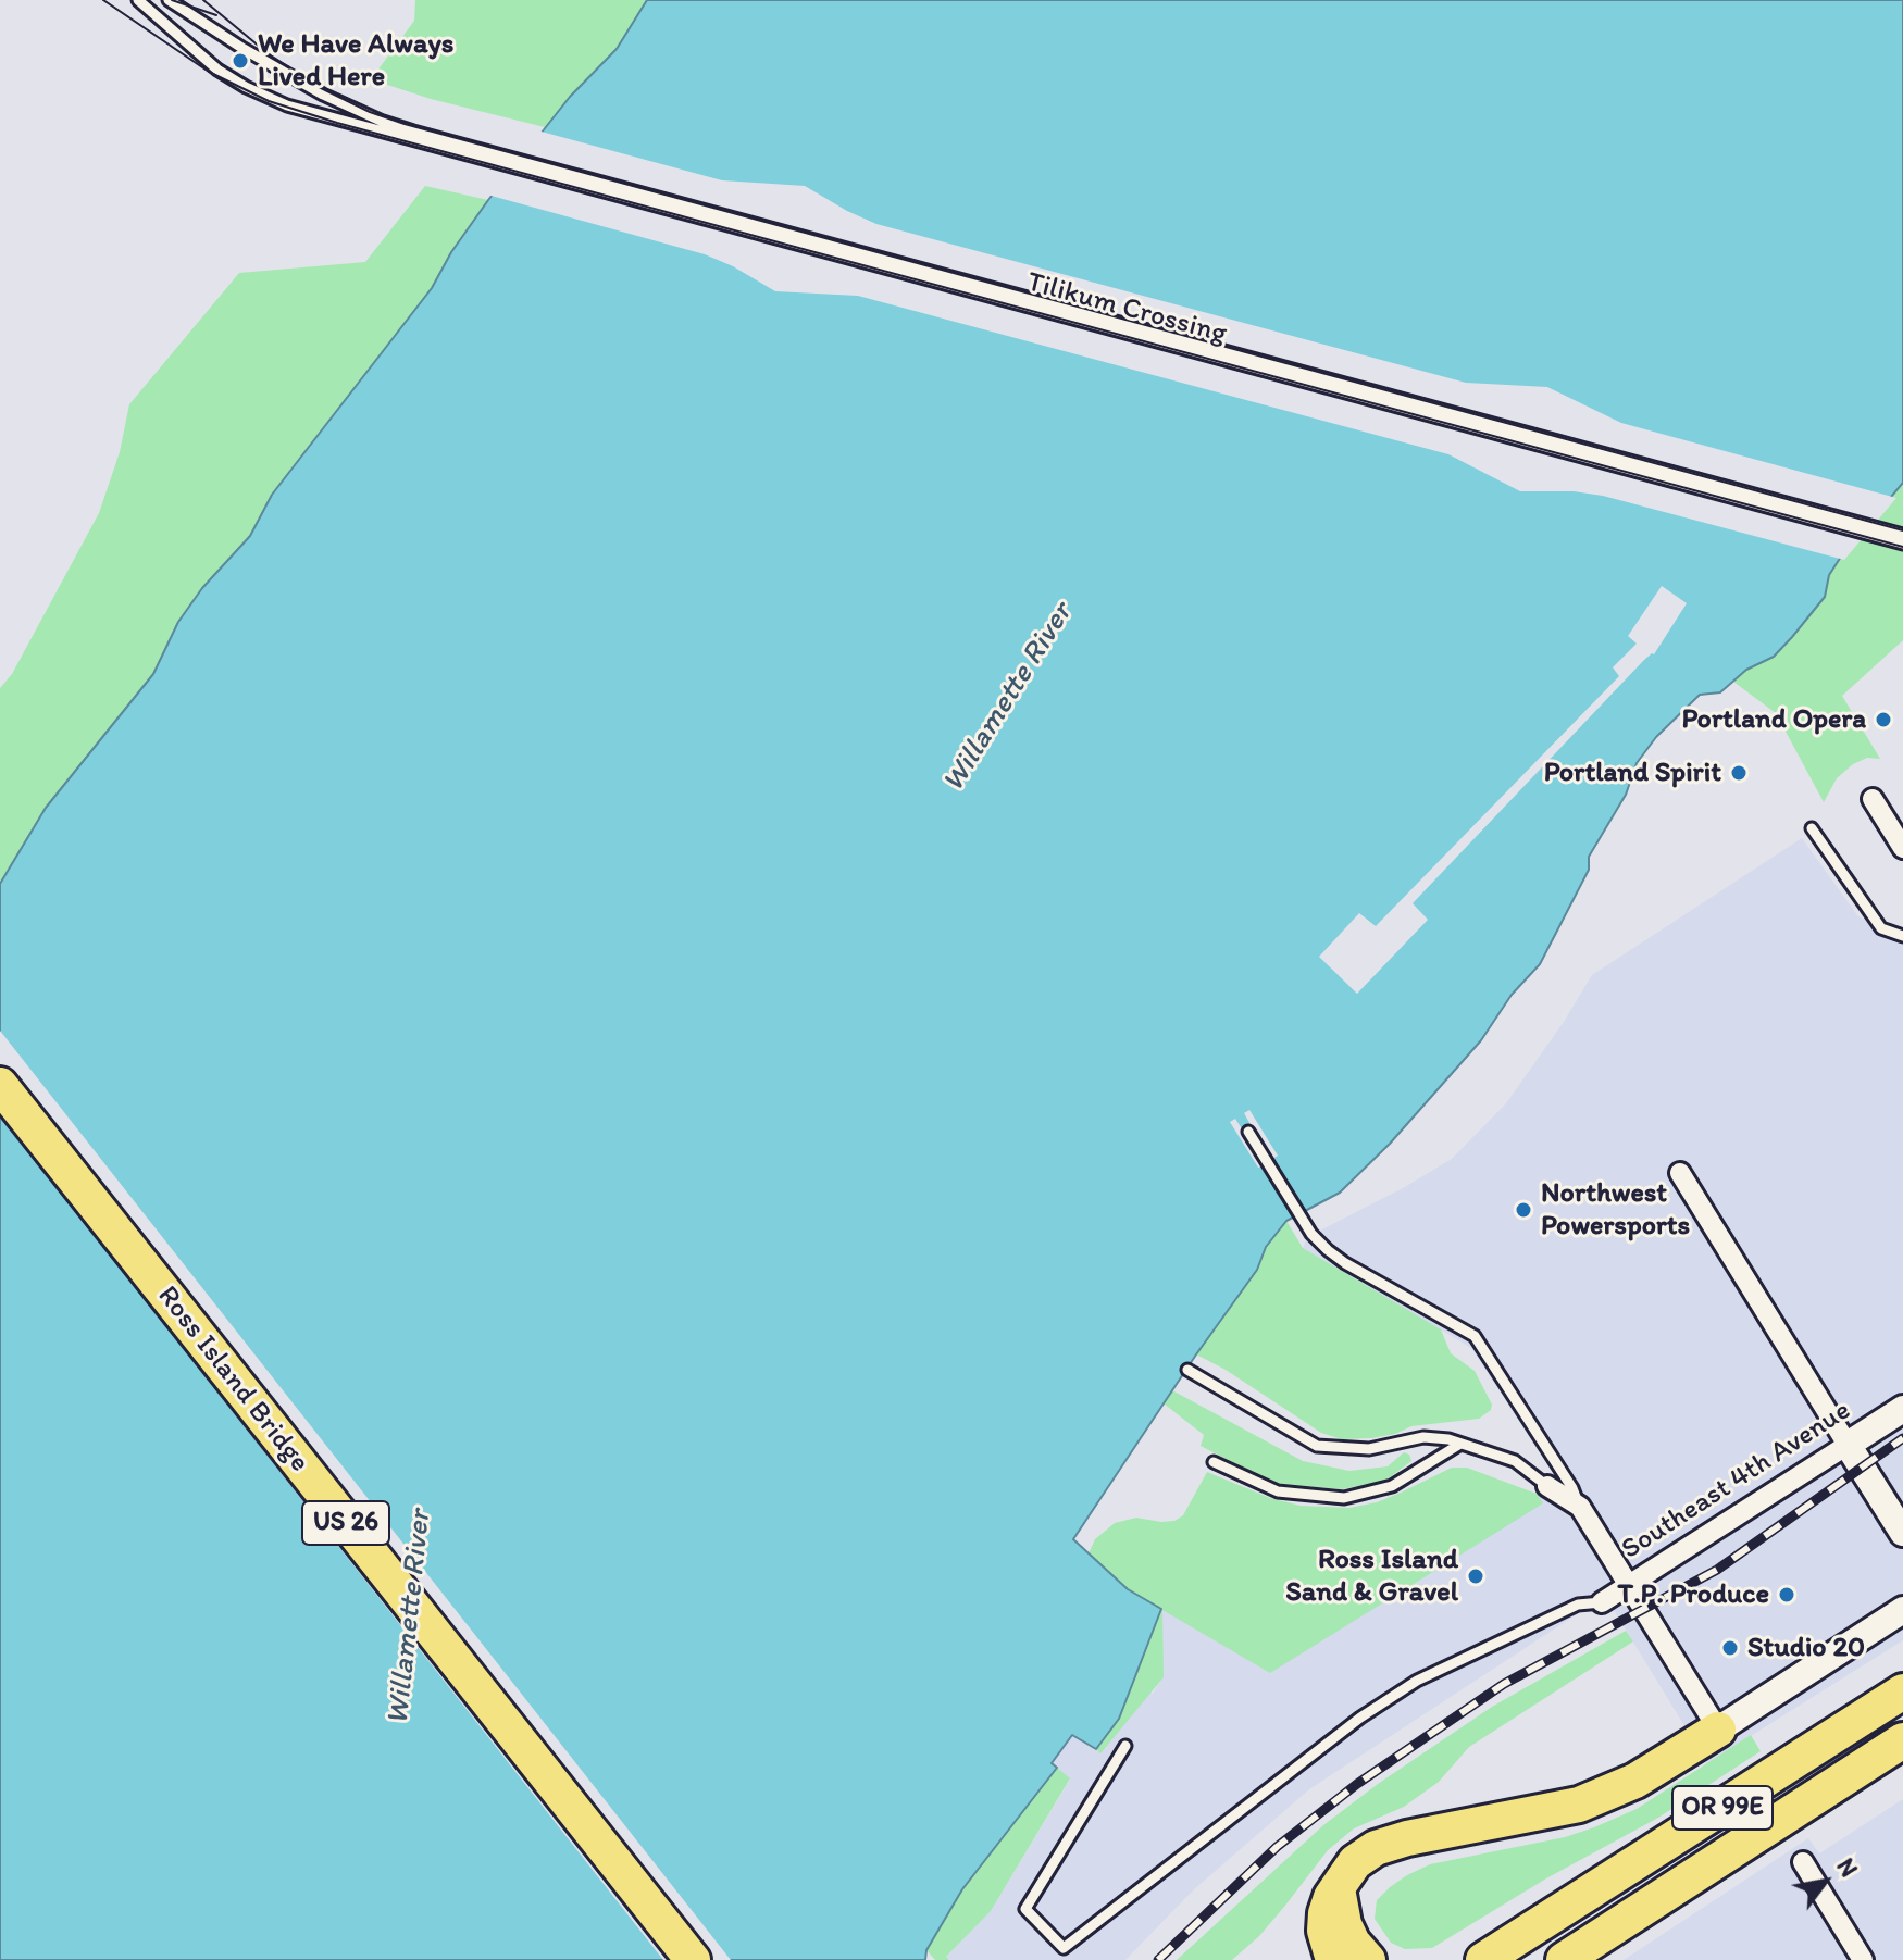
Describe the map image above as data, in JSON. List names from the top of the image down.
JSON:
{
  "streets": {
    "highway": ["Ross Island Bridge", "US 26", "OR 99E"],
    "street": ["Southeast 4th Avenue"],
    "lane": ["Tilikum Crossing"]
  },
  "water": ["Willamette River"],
  "places": [
    "We Have Always Lived Here",
    "Portland Opera",
    "Portland Spirit",
    "Northwest Powersports",
    "Ross Island Sand & Gravel",
    "T.P. Produce",
    "Studio 20"
  ],
  "north": "top right"
}
